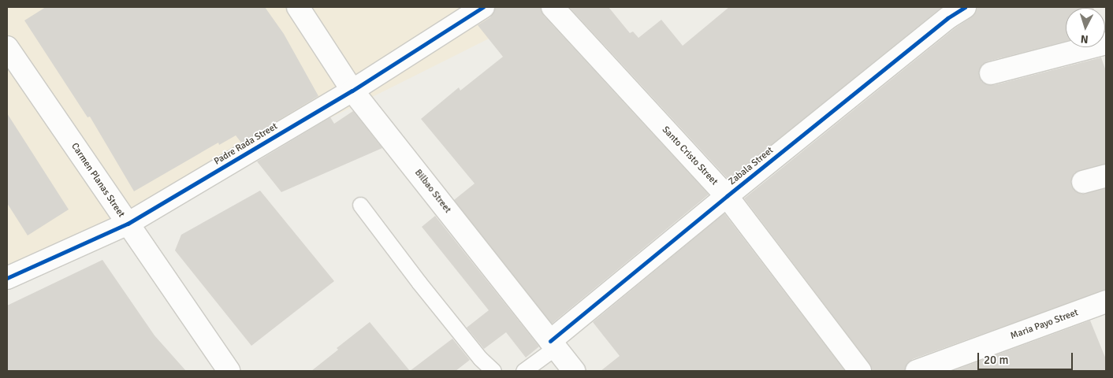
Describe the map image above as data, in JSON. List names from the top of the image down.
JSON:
{
  "streets": {
    "street": [
      "Padre Rada Street",
      "Santo Cristo Street",
      "Zabala Street",
      "Carmen Planas Street",
      "Bilbao Street",
      "Maria Payo Street"
    ]
  },
  "crossings": [
    ["Padre Rada Street", "Carmen Planas Street"],
    ["Padre Rada Street", "Bilbao Street"],
    ["Santo Cristo Street", "Zabala Street"],
    ["Zabala Street", "Bilbao Street"]
  ],
  "scale_bar": "20 m",
  "north": "bottom"
}
